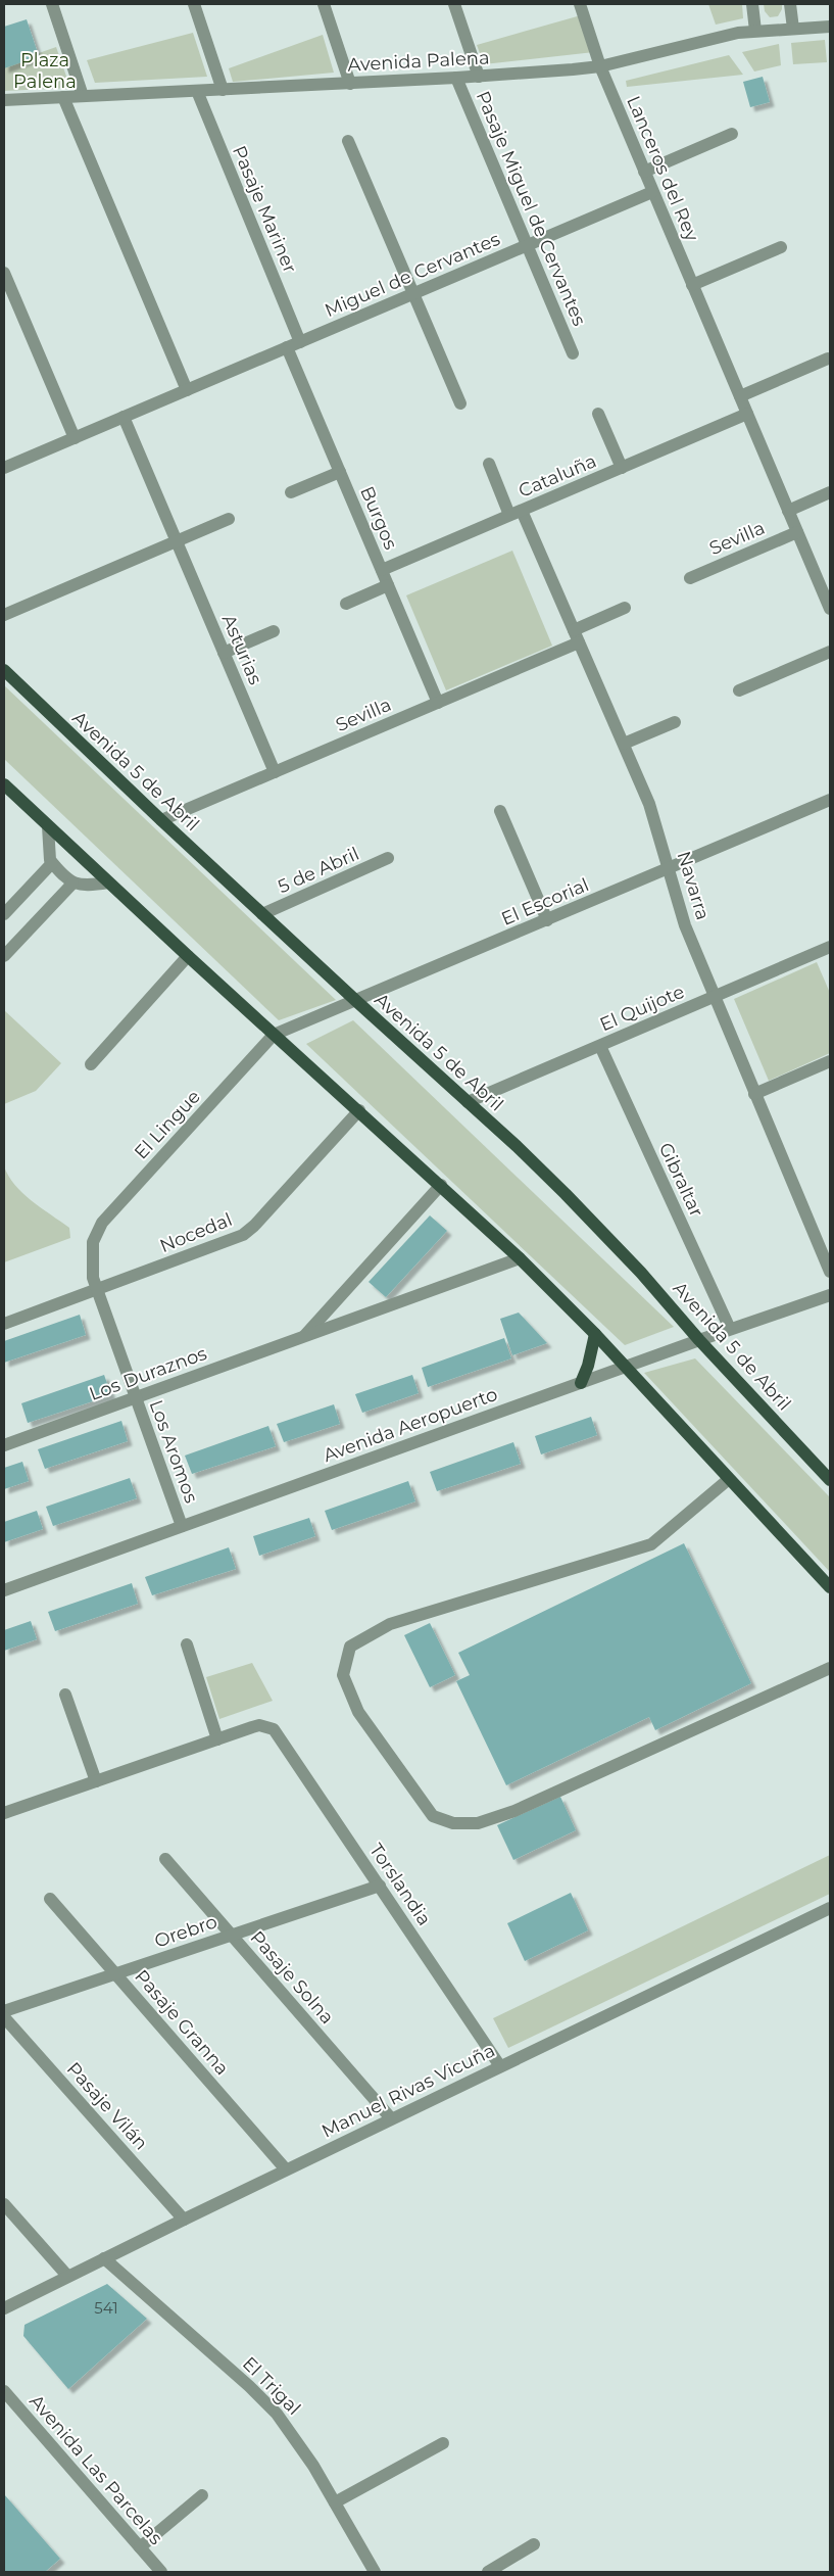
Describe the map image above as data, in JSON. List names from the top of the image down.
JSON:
{
  "streets": {
    "main road": ["Avenida 5 de Abril"],
    "street": [
      "Avenida Palena",
      "Lanceros del Rey",
      "Pasaje Miguel de Cervantes",
      "Pasaje Mariner",
      "Miguel de Cervantes",
      "Cataluña",
      "Burgos",
      "Sevilla",
      "Asturias",
      "5 de Abril",
      "Navarra",
      "El Escorial",
      "El Quijote",
      "El Lingue",
      "Gibraltar",
      "Nocedal",
      "Los Duraznos",
      "Avenida Aeropuerto",
      "Los Aromos",
      "Torslandia",
      "Orebro",
      "Pasaje Solna",
      "Pasaje Granna",
      "Manuel Rivas Vicuña",
      "Pasaje Vilán",
      "El Trigal",
      "Avenida Las Parcelas"
    ]
  },
  "crossings": [
    ["Avenida Palena", "Lanceros del Rey"],
    ["Avenida Palena", "Pasaje Miguel de Cervantes"],
    ["Avenida Palena", "Pasaje Mariner"],
    ["Lanceros del Rey", "Miguel de Cervantes"],
    ["Lanceros del Rey", "Cataluña"],
    ["Lanceros del Rey", "Sevilla"],
    ["Pasaje Miguel de Cervantes", "Miguel de Cervantes"],
    ["Pasaje Mariner", "Miguel de Cervantes"],
    ["Miguel de Cervantes", "Burgos"],
    ["Miguel de Cervantes", "Asturias"],
    ["Cataluña", "Burgos"],
    ["Cataluña", "Navarra"],
    ["Burgos", "Sevilla"],
    ["Sevilla", "Asturias"],
    ["Sevilla", "Avenida 5 de Abril"],
    ["Sevilla", "Navarra"],
    ["Avenida 5 de Abril", "5 de Abril"],
    ["Avenida 5 de Abril", "El Escorial"],
    ["Avenida 5 de Abril", "El Quijote"],
    ["Avenida 5 de Abril", "Avenida Aeropuerto"],
    ["Navarra", "El Escorial"],
    ["Navarra", "El Quijote"],
    ["El Escorial", "El Lingue"],
    ["El Quijote", "Gibraltar"],
    ["El Lingue", "Los Aromos"],
    ["Gibraltar", "Avenida Aeropuerto"],
    ["Nocedal", "Los Aromos"],
    ["Los Duraznos", "Los Aromos"],
    ["Avenida Aeropuerto", "Los Aromos"],
    ["Torslandia", "Orebro"],
    ["Torslandia", "Manuel Rivas Vicuña"],
    ["Orebro", "Pasaje Solna"],
    ["Orebro", "Pasaje Granna"],
    ["Pasaje Solna", "Manuel Rivas Vicuña"],
    ["Pasaje Granna", "Manuel Rivas Vicuña"],
    ["Manuel Rivas Vicuña", "Pasaje Vilán"],
    ["Manuel Rivas Vicuña", "El Trigal"]
  ],
  "parks": ["Plaza Palena"],
  "house_numbers": ["541"]
}
